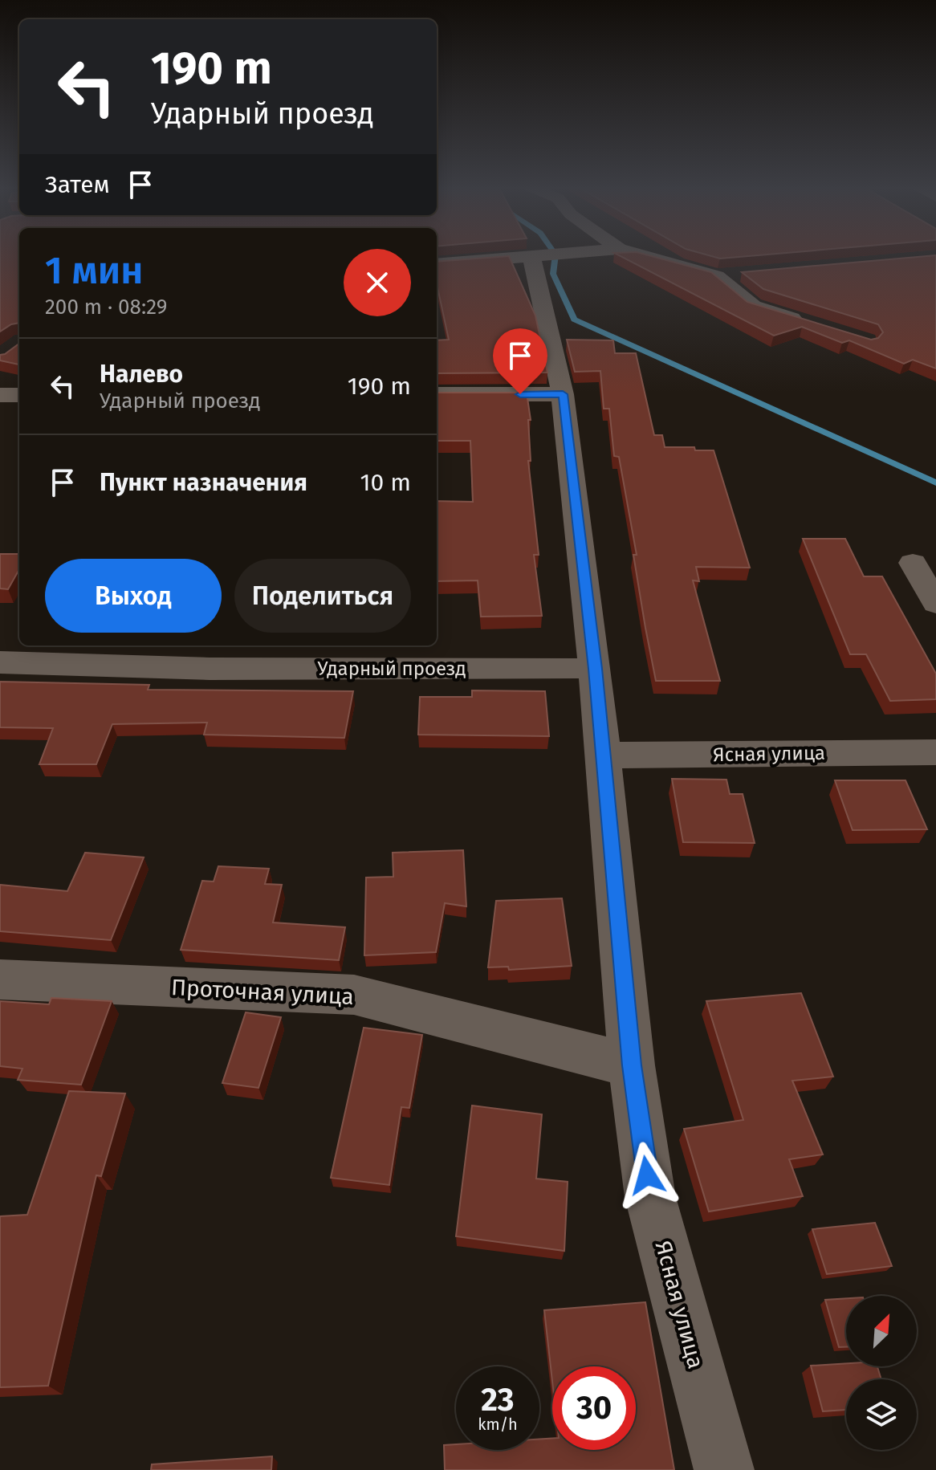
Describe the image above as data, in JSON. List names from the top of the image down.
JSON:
{
  "streets": {
    "street": ["Ударный проезд", "Ясная улица", "Проточная улица"]
  },
  "crossings": [
    ["Ясная улица", "Проточная улица"]
  ],
  "north": "top right",
  "page": {
    "turn": ["190 m", "Ударный проезд"],
    "then": "Затем",
    "heading": ["1 мин", "200 m · 08:29"],
    "list": [
      {
        "name": "Налево",
        "note": "Ударный проезд",
        "value": "190 m"
      },
      {
        "name": "Пункт назначения",
        "value": "10 m"
      }
    ],
    "buttons": ["Выход", "Поделиться"],
    "speed": "23 km/h",
    "limit": "30"
  }
}
